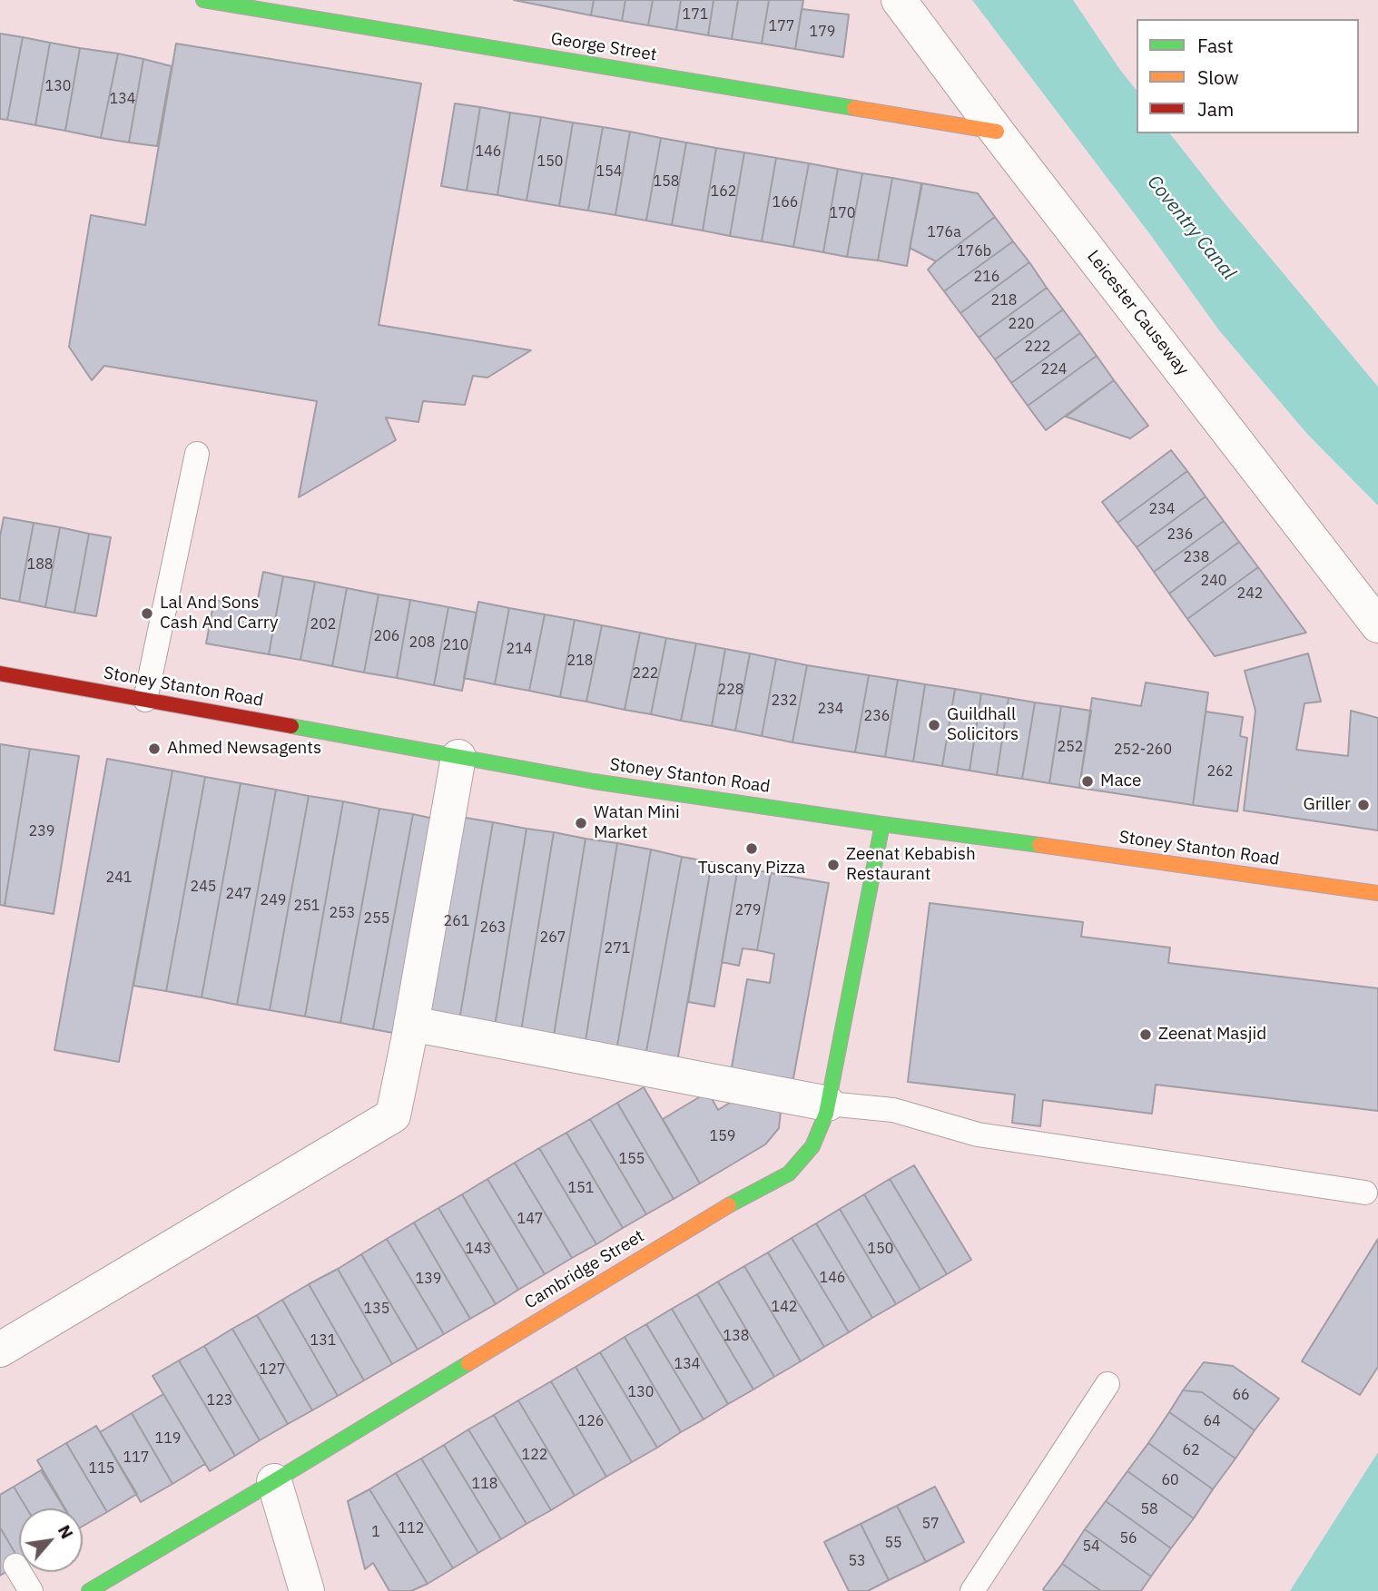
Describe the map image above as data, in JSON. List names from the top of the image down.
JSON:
{
  "streets": {
    "street": [
      "George Street",
      "Leicester Causeway",
      "Stoney Stanton Road",
      "Cambridge Street"
    ]
  },
  "crossings": [
    ["George Street", "Leicester Causeway"],
    ["Stoney Stanton Road", "Cambridge Street"]
  ],
  "water": ["Coventry Canal"],
  "places": [
    "Lal And Sons Cash And Carry",
    "Guildhall Solicitors",
    "Ahmed Newsagents",
    "Mace",
    "Griller",
    "Watan Mini Market",
    "Tuscany Pizza",
    "Zeenat Kebabish Restaurant",
    "Zeenat Masjid"
  ],
  "house_numbers": [
    "171",
    "177",
    "179",
    "130",
    "134",
    "146",
    "150",
    "154",
    "158",
    "162",
    "166",
    "170",
    "176a",
    "176b",
    "216",
    "218",
    "220",
    "222",
    "224",
    "234",
    "236",
    "238",
    "188",
    "240",
    "242",
    "202",
    "206",
    "208",
    "210",
    "214",
    "218",
    "222",
    "228",
    "232",
    "234",
    "236",
    "252",
    "252-260",
    "262",
    "239",
    "241",
    "245",
    "247",
    "249",
    "251",
    "279",
    "253",
    "255",
    "261",
    "263",
    "267",
    "271",
    "159",
    "155",
    "151",
    "147",
    "143",
    "150",
    "146",
    "139",
    "142",
    "135",
    "138",
    "131",
    "134",
    "127",
    "130",
    "66",
    "123",
    "126",
    "64",
    "119",
    "62",
    "122",
    "117",
    "115",
    "60",
    "118",
    "58",
    "57",
    "112",
    "1",
    "56",
    "55",
    "54",
    "53"
  ],
  "legend": ["Fast", "Slow", "Jam"],
  "north": "top right"
}
